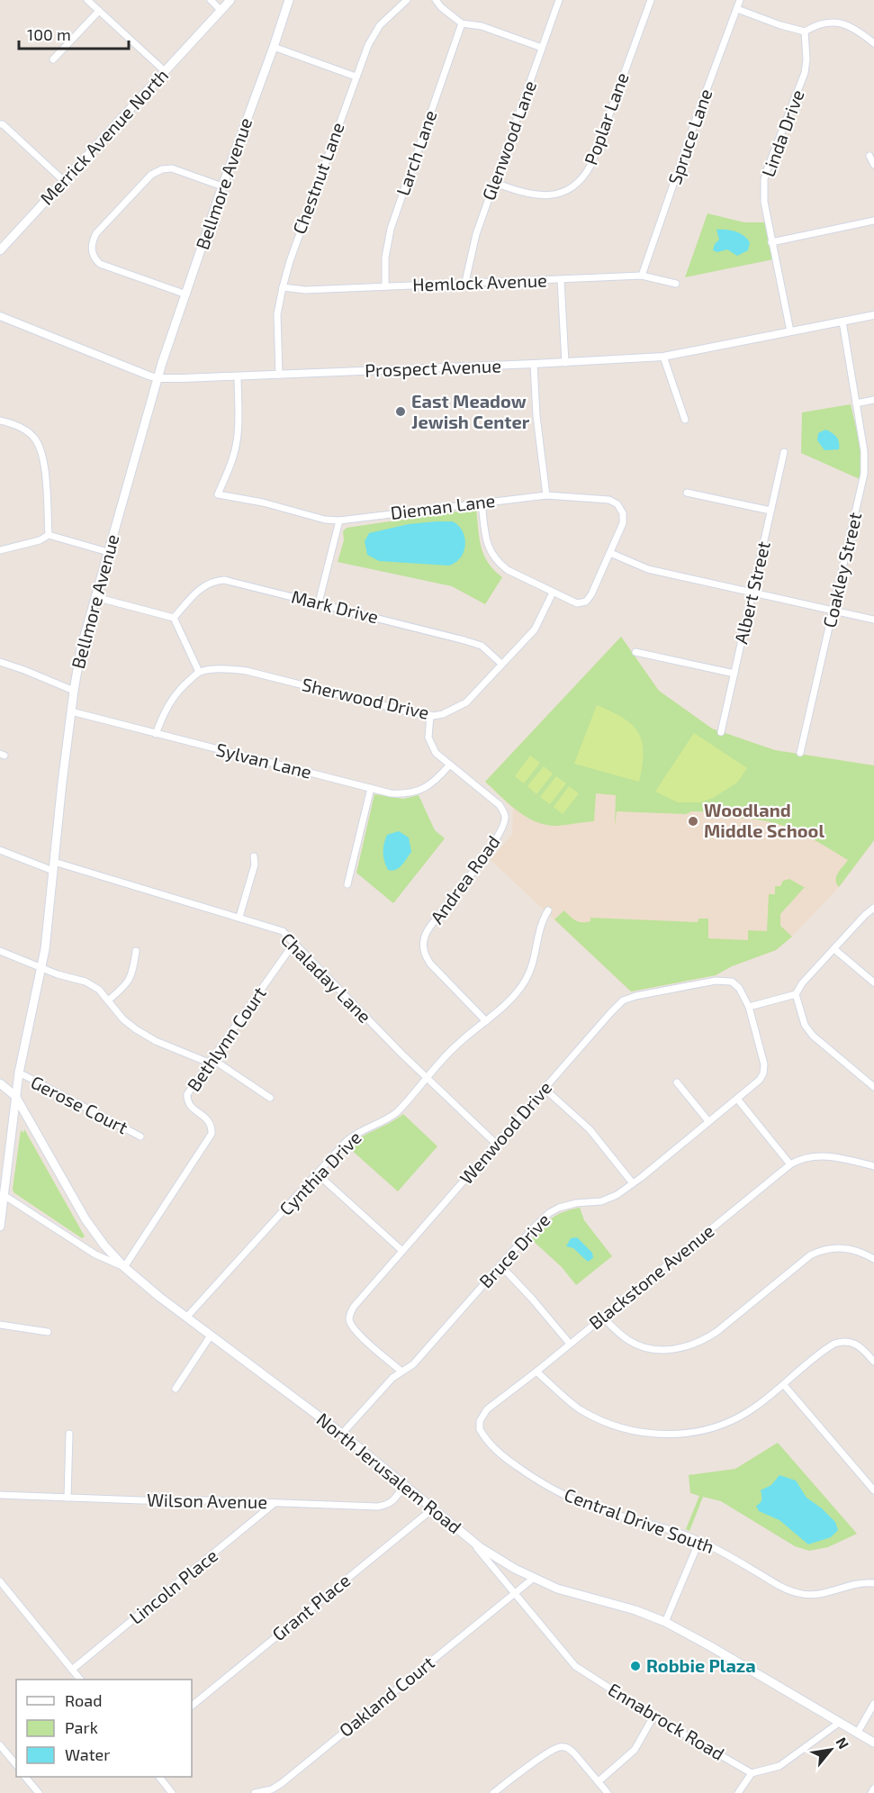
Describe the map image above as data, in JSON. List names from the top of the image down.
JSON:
{
  "streets": {
    "main road": ["Merrick Avenue North", "Bellmore Avenue", "North Jerusalem Road"],
    "street": [
      "Poplar Lane",
      "Linda Drive",
      "Spruce Lane",
      "Glenwood Lane",
      "Larch Lane",
      "Chestnut Lane",
      "Hemlock Avenue",
      "Prospect Avenue",
      "Dieman Lane",
      "Coakley Street",
      "Albert Street",
      "Mark Drive",
      "Sherwood Drive",
      "Sylvan Lane",
      "Andrea Road",
      "Chaladay Lane",
      "Bethlynn Court",
      "Gerose Court",
      "Wenwood Drive",
      "Cynthia Drive",
      "Bruce Drive",
      "Blackstone Avenue",
      "Wilson Avenue",
      "Central Drive South",
      "Lincoln Place",
      "Grant Place",
      "Oakland Court",
      "Ennabrock Road"
    ]
  },
  "crossings": [
    ["Poplar Lane", "Glenwood Lane"],
    ["Linda Drive", "Prospect Avenue"],
    ["Spruce Lane", "Hemlock Avenue"],
    ["Glenwood Lane", "Hemlock Avenue"],
    ["Larch Lane", "Hemlock Avenue"],
    ["Chestnut Lane", "Hemlock Avenue"],
    ["Chestnut Lane", "Prospect Avenue"],
    ["Bellmore Avenue", "Prospect Avenue"],
    ["Bellmore Avenue", "Sylvan Lane"],
    ["Bellmore Avenue", "Chaladay Lane"],
    ["Bellmore Avenue", "Gerose Court"],
    ["Bellmore Avenue", "North Jerusalem Road"],
    ["Prospect Avenue", "Dieman Lane"],
    ["Prospect Avenue", "Coakley Street"],
    ["Mark Drive", "Sherwood Drive"],
    ["Sherwood Drive", "Andrea Road"],
    ["Sylvan Lane", "Andrea Road"],
    ["Andrea Road", "Cynthia Drive"],
    ["Chaladay Lane", "Bethlynn Court"],
    ["Chaladay Lane", "Wenwood Drive"],
    ["Chaladay Lane", "Cynthia Drive"],
    ["Bethlynn Court", "North Jerusalem Road"],
    ["Wenwood Drive", "Bruce Drive"],
    ["Cynthia Drive", "North Jerusalem Road"],
    ["Bruce Drive", "North Jerusalem Road"],
    ["Blackstone Avenue", "Central Drive South"],
    ["North Jerusalem Road", "Wilson Avenue"],
    ["North Jerusalem Road", "Grant Place"],
    ["North Jerusalem Road", "Ennabrock Road"],
    ["Wilson Avenue", "Lincoln Place"],
    ["Oakland Court", "Ennabrock Road"]
  ],
  "places": ["East Meadow Jewish Center", "Woodland Middle School", "Robbie Plaza"],
  "legend": ["Road", "Park", "Water"],
  "scale_bar": "100 m",
  "north": "top right"
}
